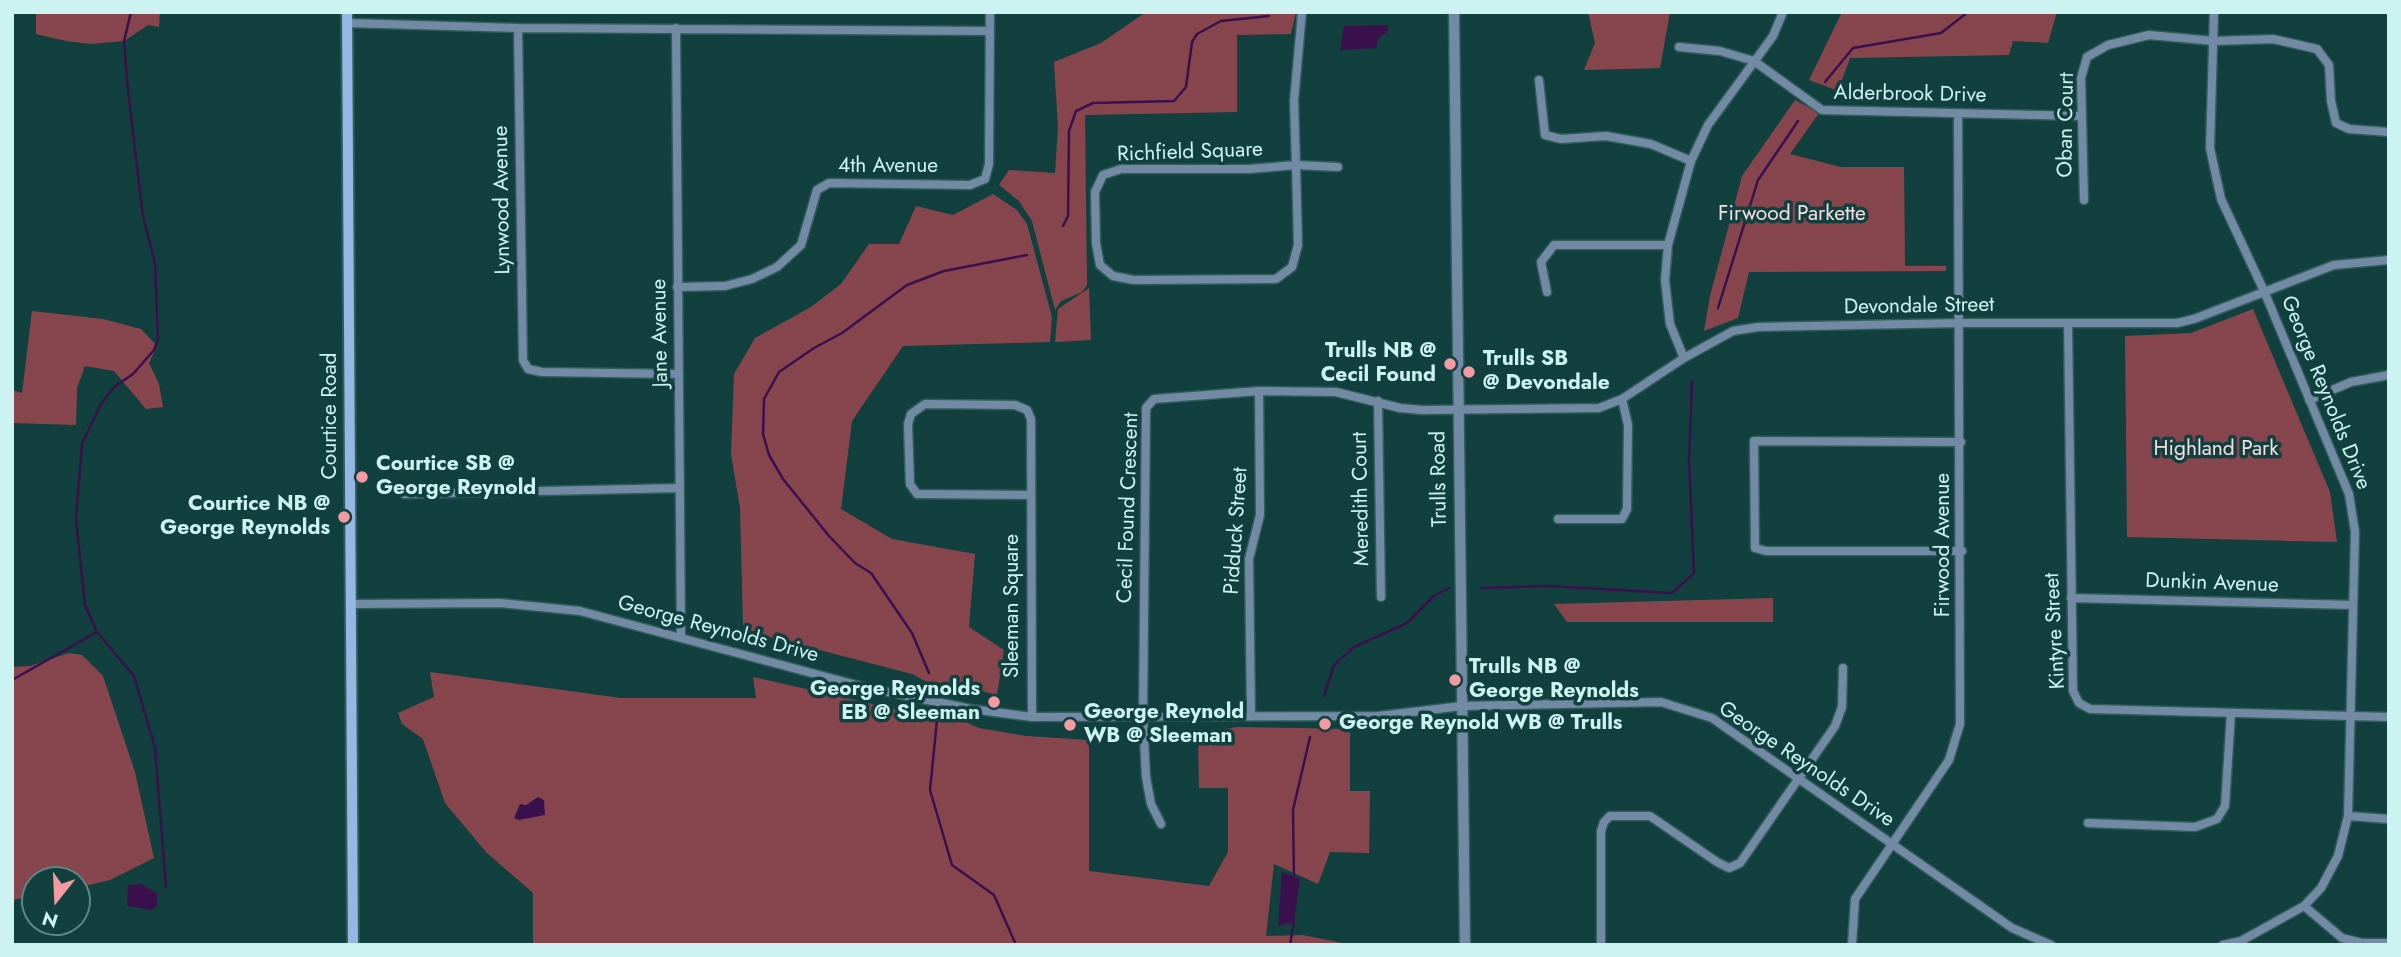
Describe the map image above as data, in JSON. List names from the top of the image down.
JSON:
{
  "streets": {
    "main road": ["Courtice Road"],
    "street": [
      "Alderbrook Drive",
      "Oban Court",
      "Richfield Square",
      "4th Avenue",
      "Lynwood Avenue",
      "Devondale Street",
      "Jane Avenue",
      "George Reynolds Drive",
      "Trulls Road",
      "Meredith Court",
      "Cecil Found Crescent",
      "Pidduck Street",
      "Firwood Avenue",
      "Dunkin Avenue",
      "Sleeman Square",
      "Kintyre Street"
    ]
  },
  "crossings": [
    ["Alderbrook Drive", "Oban Court"],
    ["Alderbrook Drive", "Firwood Avenue"],
    ["Oban Court", "George Reynolds Drive"],
    ["4th Avenue", "Jane Avenue"],
    ["Lynwood Avenue", "Jane Avenue"],
    ["Devondale Street", "George Reynolds Drive"],
    ["Devondale Street", "Trulls Road"],
    ["Devondale Street", "Cecil Found Crescent"],
    ["Devondale Street", "Firwood Avenue"],
    ["Devondale Street", "Kintyre Street"],
    ["Jane Avenue", "George Reynolds Drive"],
    ["George Reynolds Drive", "Courtice Road"],
    ["George Reynolds Drive", "Trulls Road"],
    ["George Reynolds Drive", "Cecil Found Crescent"],
    ["George Reynolds Drive", "Pidduck Street"],
    ["George Reynolds Drive", "Firwood Avenue"],
    ["George Reynolds Drive", "Dunkin Avenue"],
    ["George Reynolds Drive", "Sleeman Square"],
    ["George Reynolds Drive", "Kintyre Street"],
    ["Trulls Road", "Cecil Found Crescent"],
    ["Meredith Court", "Cecil Found Crescent"],
    ["Cecil Found Crescent", "Pidduck Street"],
    ["Dunkin Avenue", "Kintyre Street"]
  ],
  "parks": ["Firwood Parkette", "Highland Park"],
  "places": [
    "Trulls NB @ Cecil Found",
    "Trulls SB @ Devondale",
    "Courtice SB @ George Reynold",
    "Courtice NB @ George Reynolds",
    "Trulls NB @ George Reynolds",
    "George Reynolds EB @ Sleeman",
    "George Reynold WB @ Trulls",
    "George Reynold WB @ Sleeman"
  ],
  "north": "bottom"
}
